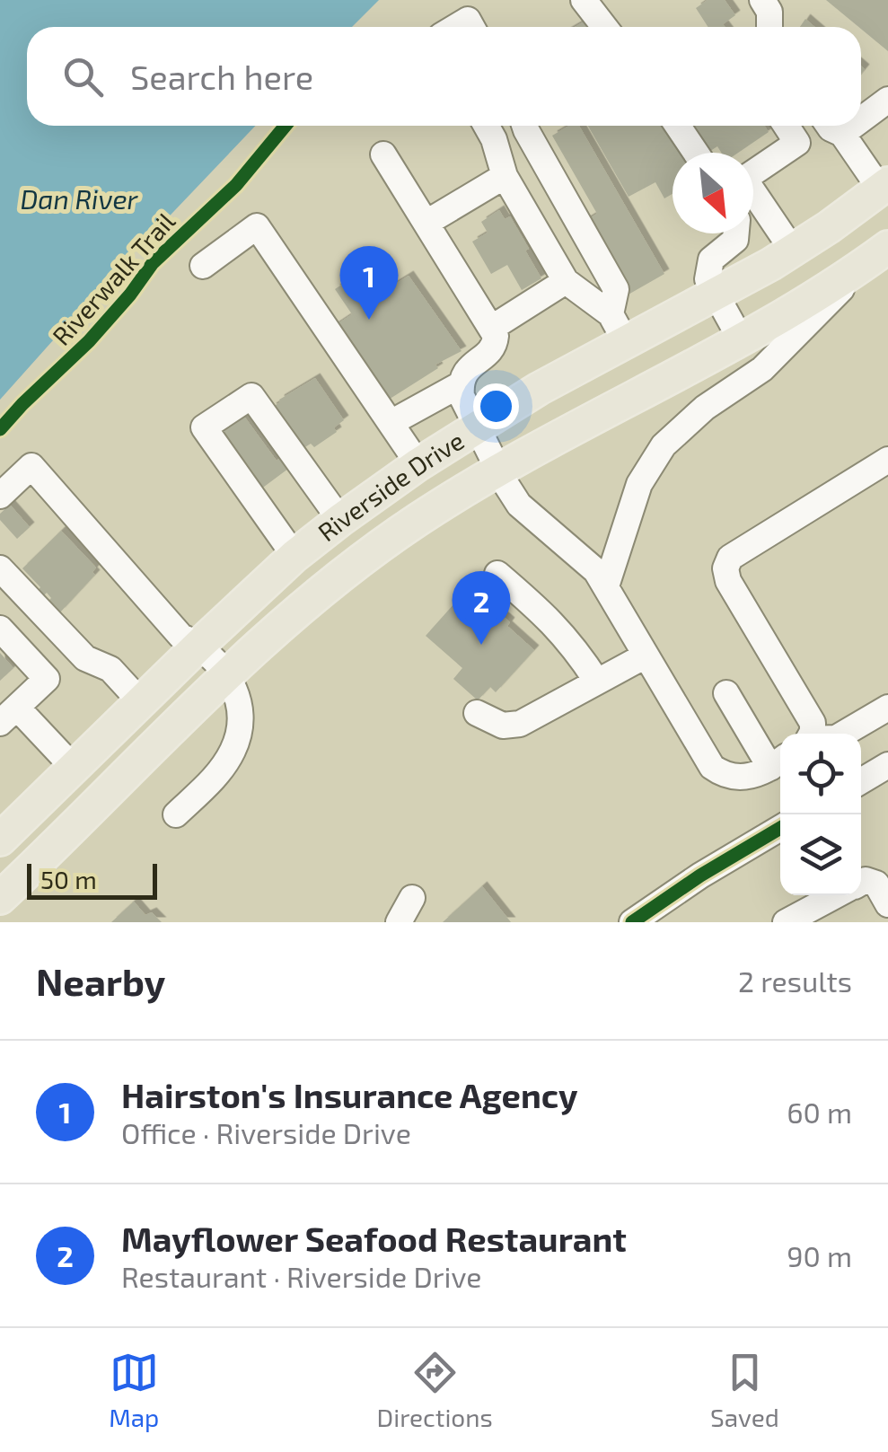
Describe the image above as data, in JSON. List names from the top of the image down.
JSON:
{
  "streets": {
    "main road": ["Riverside Drive"],
    "cycle path": ["Riverwalk Trail"]
  },
  "water": ["Dan River"],
  "scale_bar": "50 m",
  "north": "bottom right",
  "page": {
    "search": "Search here",
    "pins": ["1", "2"],
    "scale": "50 m",
    "heading": ["Nearby", "2 results"],
    "list": [
      {
        "mark": "1",
        "name": "Hairston's Insurance Agency",
        "note": "Office · Riverside Drive",
        "value": "60 m"
      },
      {
        "mark": "2",
        "name": "Mayflower Seafood Restaurant",
        "note": "Restaurant · Riverside Drive",
        "value": "90 m"
      }
    ],
    "nav": ["Map", "Directions", "Saved"]
  }
}
